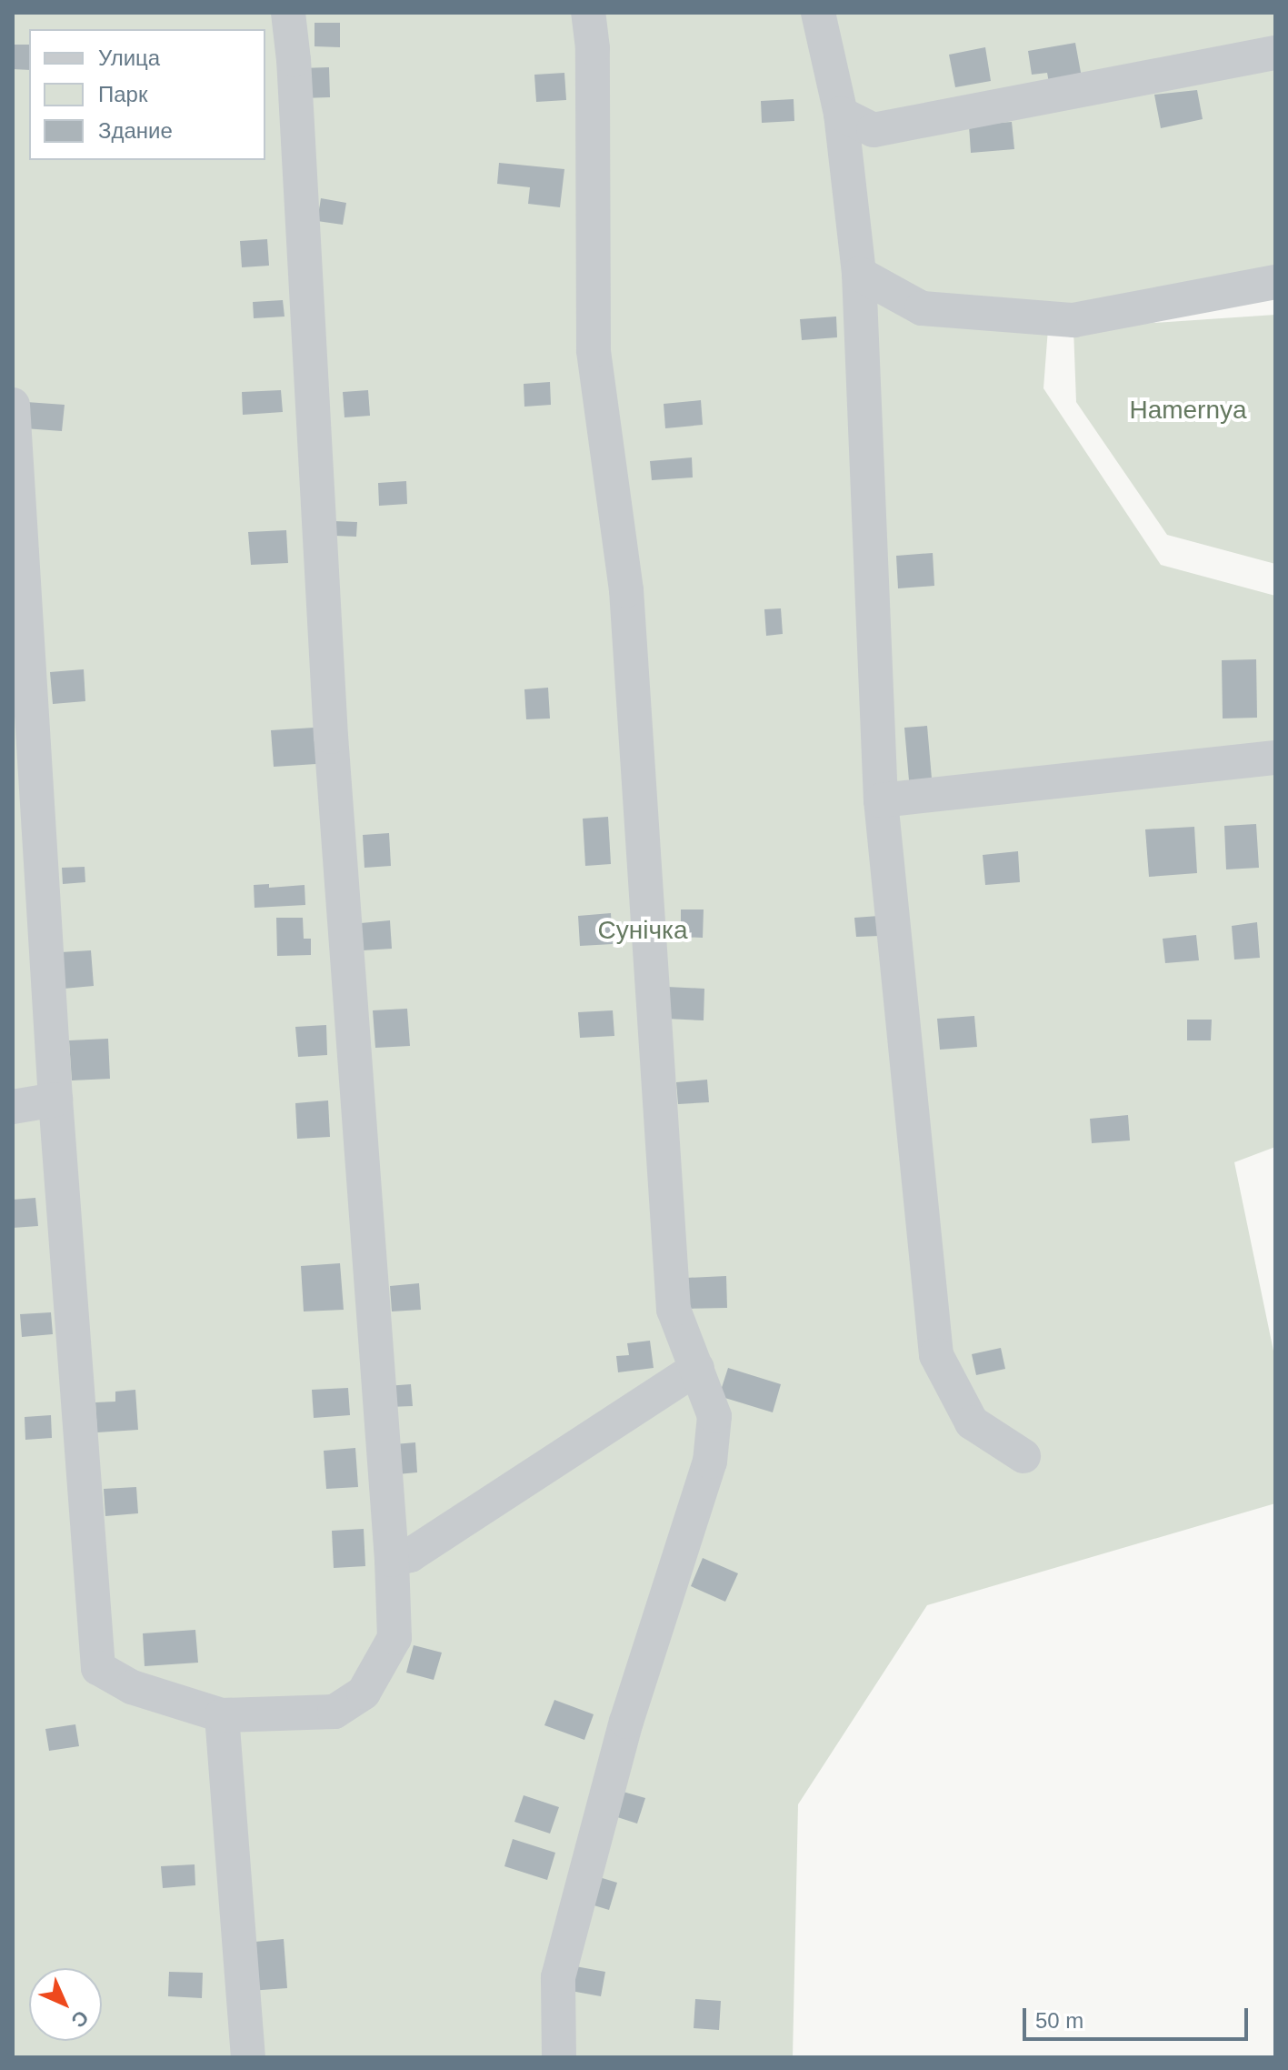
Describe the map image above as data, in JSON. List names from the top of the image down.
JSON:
{
  "parks": ["Hamernya", "Сунічка"],
  "legend": ["Улица", "Парк", "Здание"],
  "scale_bar": "50 m",
  "north": "bottom right"
}
